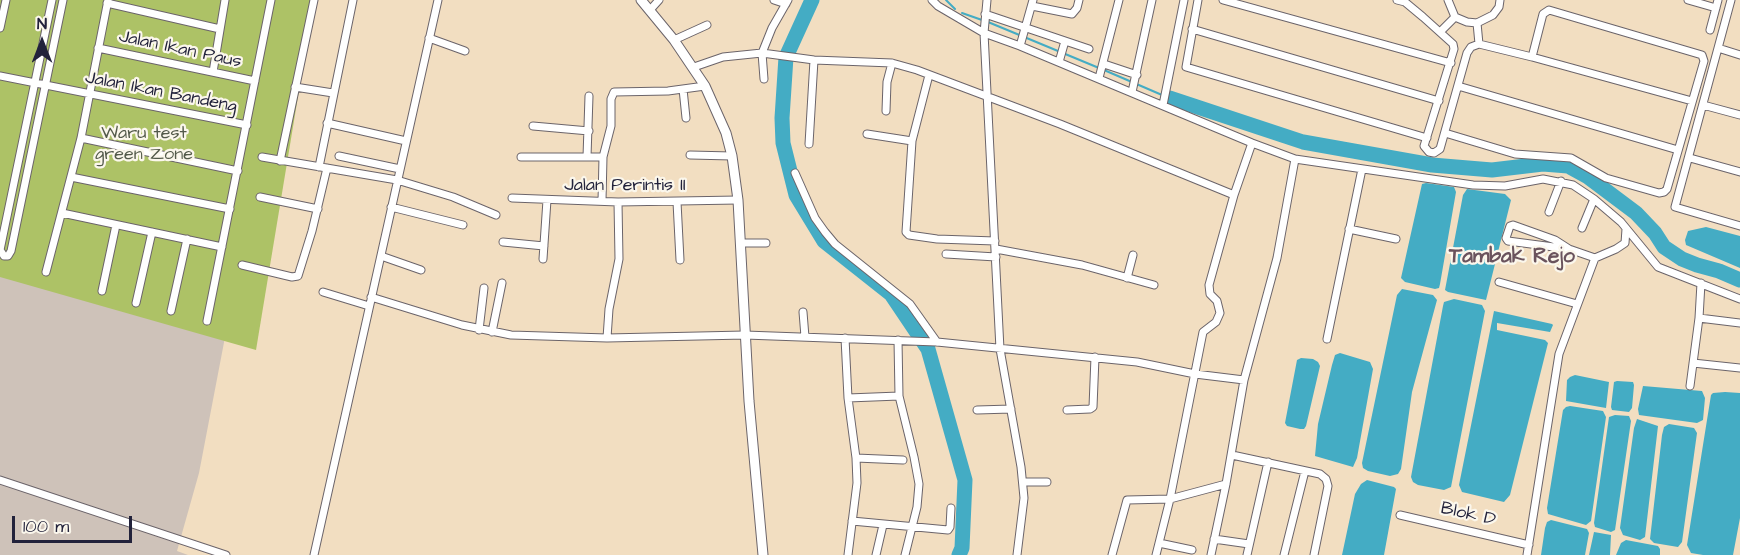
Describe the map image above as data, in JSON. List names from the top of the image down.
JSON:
{
  "streets": {
    "street": [
      "Jalan Ikan Paus",
      "Jalan Ikan Bandeng",
      "Jalan Perintis II",
      "Blok D"
    ]
  },
  "districts": ["Tambak Rejo"],
  "parks": ["Waru test green Zone"],
  "scale_bar": "100 m",
  "north": "top"
}
